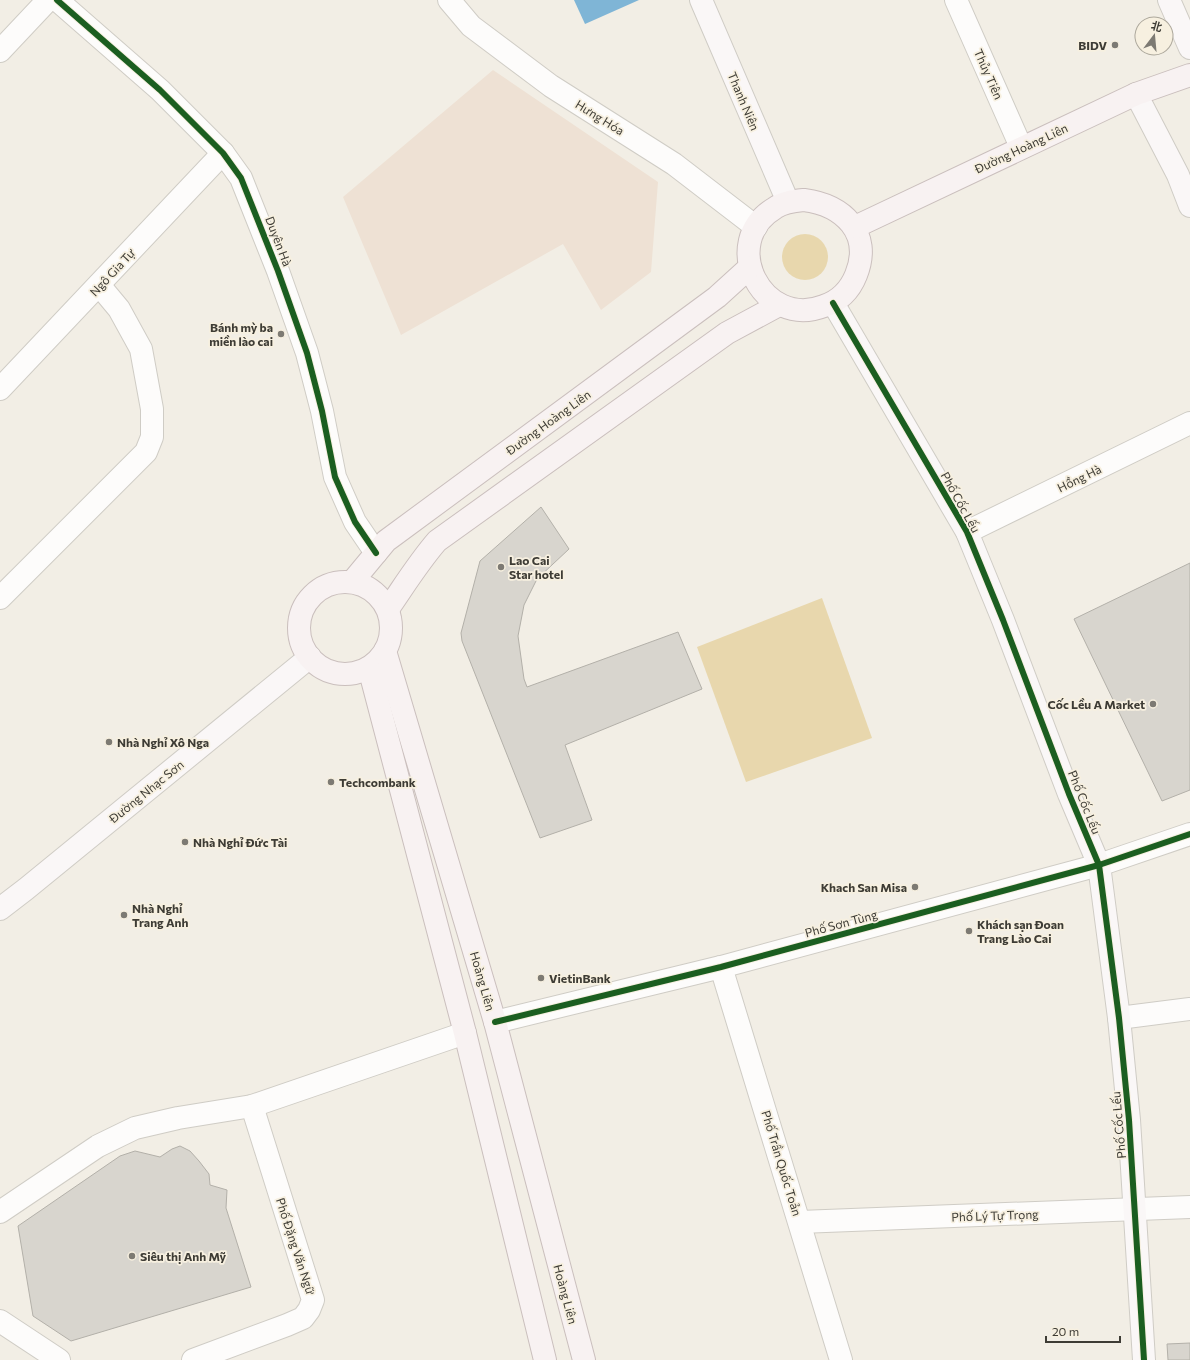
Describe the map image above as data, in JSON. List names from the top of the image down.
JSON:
{
  "streets": {
    "main road": ["Đường Hoàng Liên", "Hoàng Liên"],
    "street": [
      "Thủy Tiên",
      "Thanh Niên",
      "Hưng Hóa",
      "Duyên Hà",
      "Ngô Gia Tự",
      "Hồng Hà",
      "Phố Cốc Lếu",
      "Đường Nhạc Sơn",
      "Phố Sơn Tùng",
      "Phố Trần Quốc Toản",
      "Phố Lý Tự Trọng",
      "Phố Đặng Văn Ngữ"
    ]
  },
  "crossings": [
    ["Thủy Tiên", "Đường Hoàng Liên"],
    ["Thanh Niên", "Hưng Hóa"],
    ["Thanh Niên", "Đường Hoàng Liên"],
    ["Thanh Niên", "Phố Cốc Lếu"],
    ["Hưng Hóa", "Đường Hoàng Liên"],
    ["Hưng Hóa", "Phố Cốc Lếu"],
    ["Đường Hoàng Liên", "Duyên Hà"],
    ["Đường Hoàng Liên", "Phố Cốc Lếu"],
    ["Đường Hoàng Liên", "Đường Nhạc Sơn"],
    ["Đường Hoàng Liên", "Hoàng Liên"],
    ["Duyên Hà", "Ngô Gia Tự"],
    ["Hồng Hà", "Phố Cốc Lếu"],
    ["Phố Cốc Lếu", "Phố Sơn Tùng"],
    ["Phố Cốc Lếu", "Phố Lý Tự Trọng"],
    ["Đường Nhạc Sơn", "Hoàng Liên"],
    ["Phố Sơn Tùng", "Hoàng Liên"],
    ["Phố Sơn Tùng", "Phố Trần Quốc Toản"],
    ["Phố Trần Quốc Toản", "Phố Lý Tự Trọng"]
  ],
  "places": [
    "BIDV",
    "Bánh mỳ ba miền lào cai",
    "Lao Cai Star hotel",
    "Cốc Lều A Market",
    "Nhà Nghỉ Xô Nga",
    "Techcombank",
    "Nhà Nghỉ Đức Tài",
    "Khach San Misa",
    "Nhà Nghỉ Trang Anh",
    "Khách sạn Đoan Trang Lào Cai",
    "VietinBank",
    "Siêu thị Anh Mỹ"
  ],
  "scale_bar": "20 m",
  "north": "top"
}
